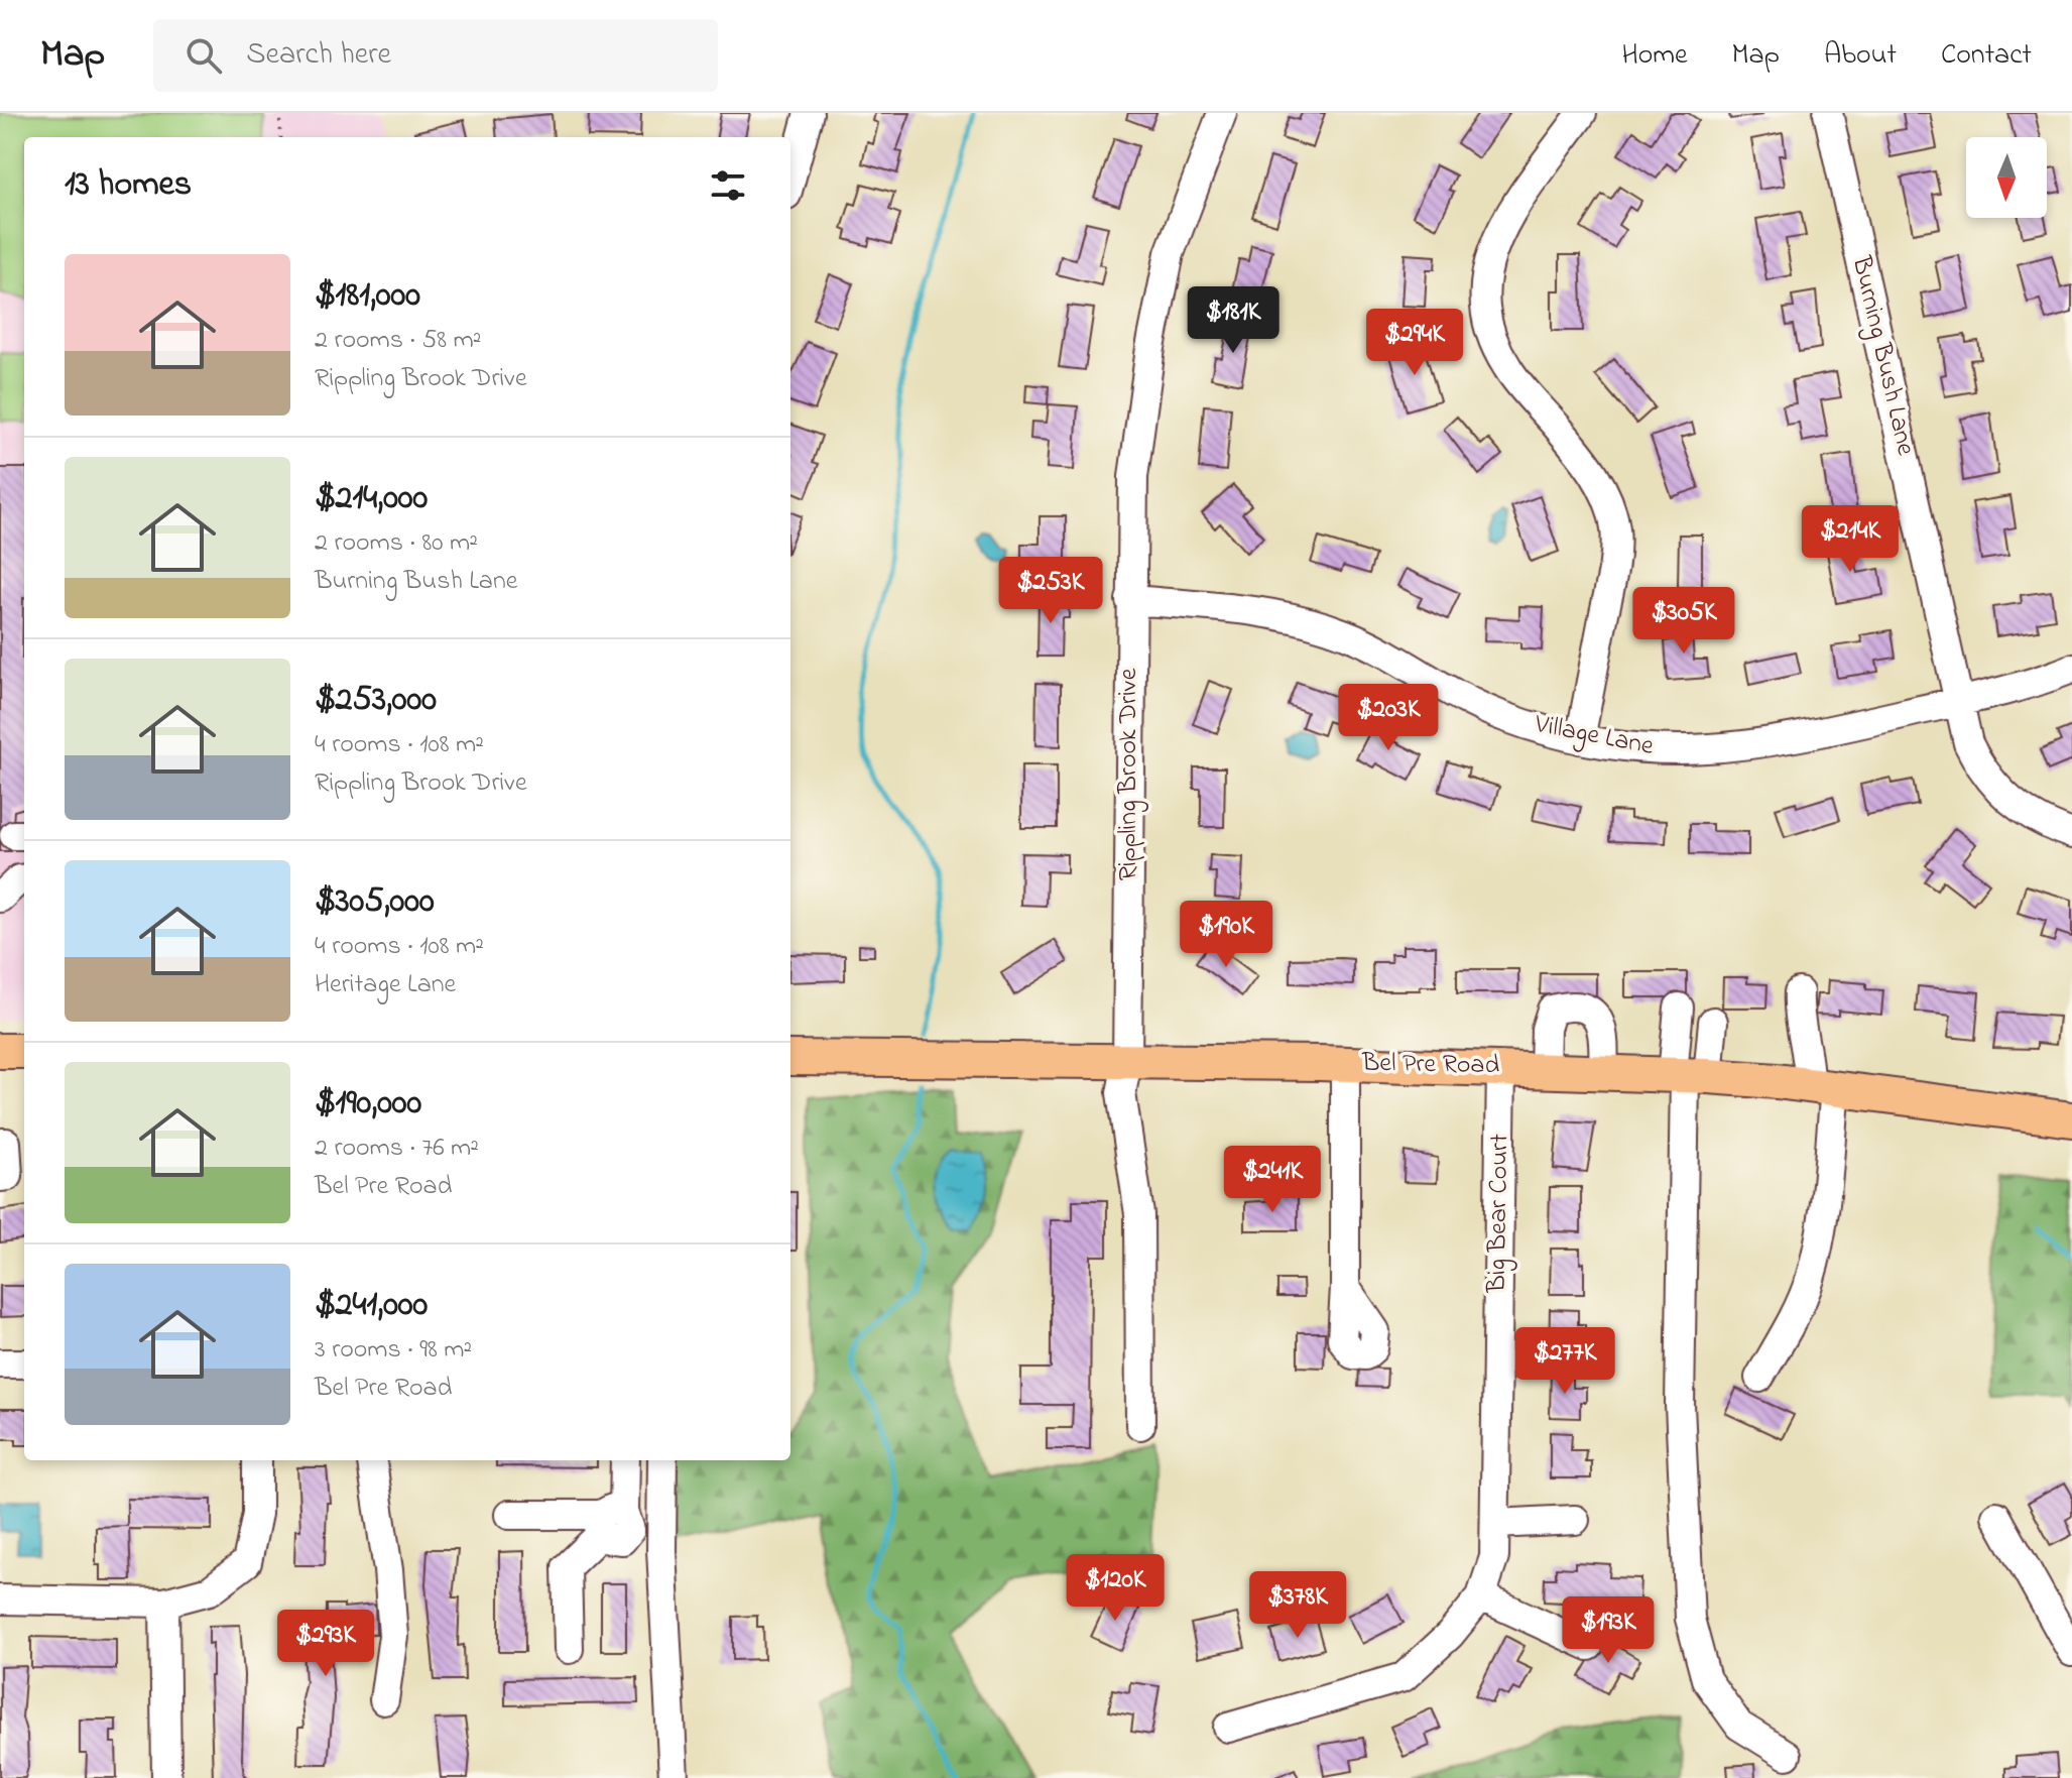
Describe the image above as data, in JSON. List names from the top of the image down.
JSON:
{
  "streets": {
    "main road": ["Bel Pre Road"],
    "street": [
      "Burning Bush Lane",
      "Village Lane",
      "Rippling Brook Drive",
      "Big Bear Court"
    ]
  },
  "crossings": [
    ["Burning Bush Lane", "Village Lane"],
    ["Village Lane", "Rippling Brook Drive"],
    ["Rippling Brook Drive", "Bel Pre Road"],
    ["Bel Pre Road", "Big Bear Court"]
  ],
  "north": "bottom",
  "page": {
    "header": "Map",
    "search": "Search here",
    "nav": [
      "Home",
      "Map",
      "About",
      "Contact"
    ],
    "heading": "13 homes",
    "list": [
      {
        "name": "$181,000",
        "note": "2 rooms · 58 m² · Rippling Brook Drive"
      },
      {
        "name": "$214,000",
        "note": "2 rooms · 80 m² · Burning Bush Lane"
      },
      {
        "name": "$253,000",
        "note": "4 rooms · 108 m² · Rippling Brook Drive"
      },
      {
        "name": "$305,000",
        "note": "4 rooms · 108 m² · Heritage Lane"
      },
      {
        "name": "$190,000",
        "note": "2 rooms · 76 m² · Bel Pre Road"
      },
      {
        "name": "$241,000",
        "note": "3 rooms · 98 m² · Bel Pre Road"
      }
    ],
    "price": [
      "$181K",
      "$294K",
      "$214K",
      "$253K",
      "$305K",
      "$203K",
      "$190K",
      "$241K",
      "$277K",
      "$120K",
      "$378K",
      "$193K",
      "$293K"
    ]
  }
}
